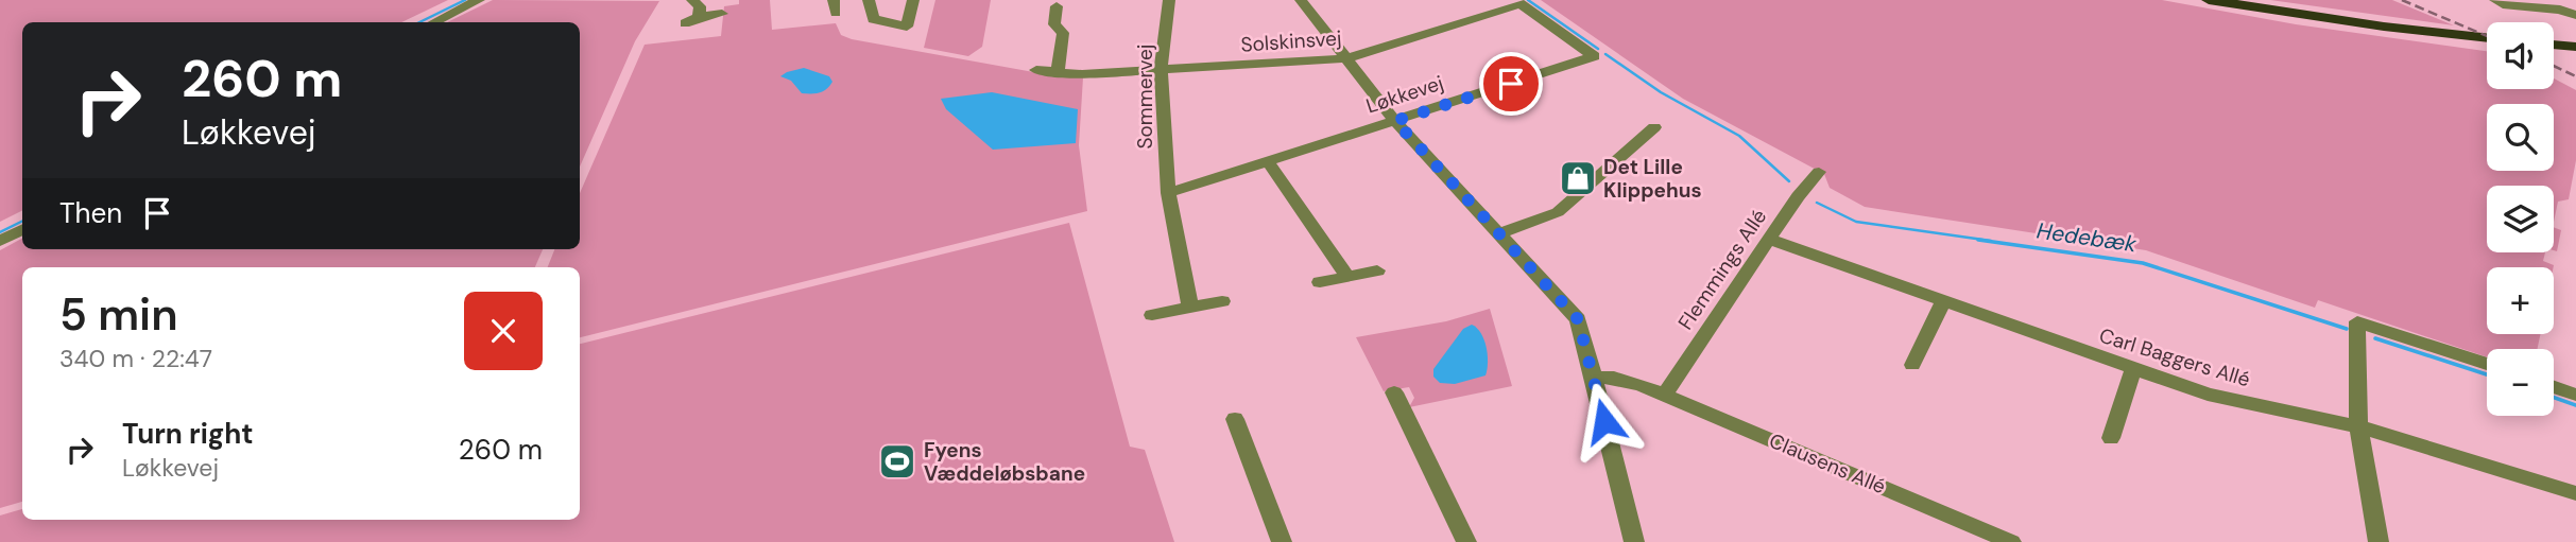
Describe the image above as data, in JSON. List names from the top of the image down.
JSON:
{
  "streets": {
    "street": [
      "Solskinsvej",
      "Løkkevej",
      "Sommervej",
      "Flemmings Allé",
      "Carl Baggers Allé",
      "Clausens Allé"
    ]
  },
  "crossings": [
    ["Solskinsvej", "Løkkevej"],
    ["Solskinsvej", "Sommervej"],
    ["Løkkevej", "Sommervej"],
    ["Flemmings Allé", "Carl Baggers Allé"],
    ["Flemmings Allé", "Clausens Allé"]
  ],
  "water": ["Hedebæk"],
  "places": {
    "shop": ["Det Lille Klippehus"],
    "sports": ["Fyens Væddeløbsbane"]
  },
  "page": {
    "map_buttons": ["+", "−"],
    "turn": ["260 m", "Løkkevej"],
    "then": "Then",
    "heading": ["5 min", "340 m · 22:47"],
    "list": [
      {
        "name": "Turn right",
        "note": "Løkkevej",
        "value": "260 m"
      }
    ]
  }
}
